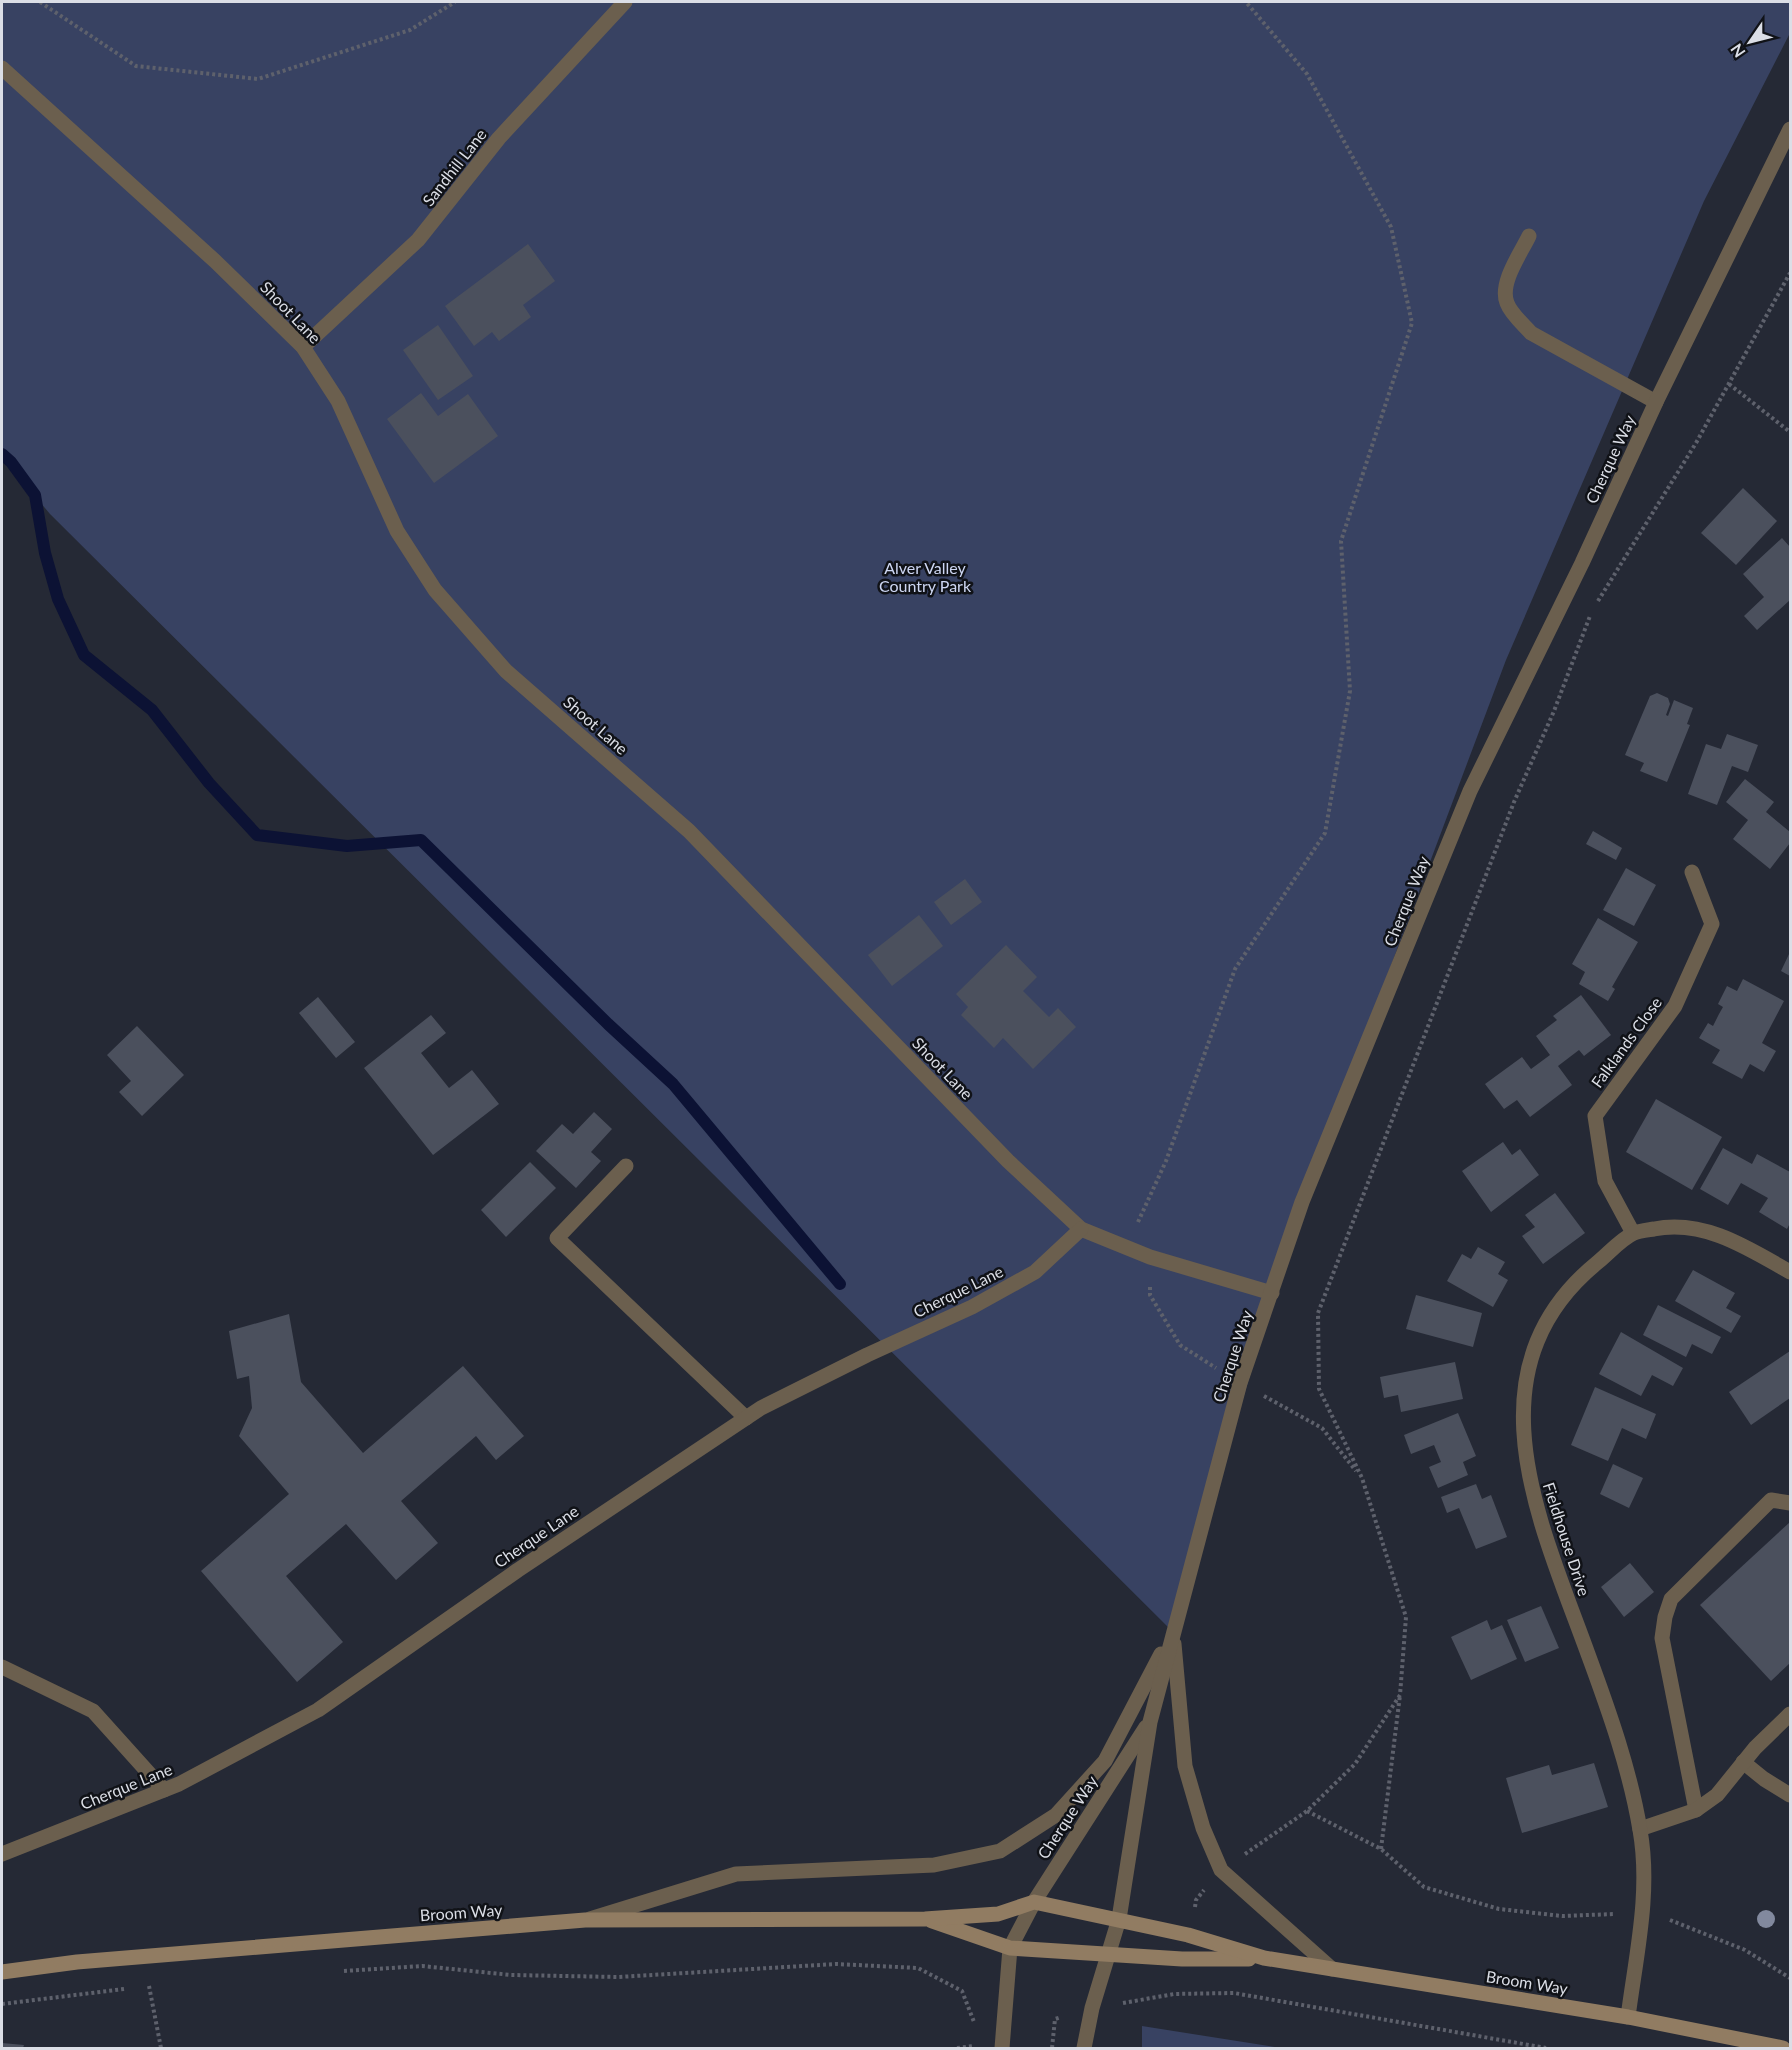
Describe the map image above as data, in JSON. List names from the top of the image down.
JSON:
{
  "streets": {
    "main road": ["Broom Way"],
    "street": [
      "Sandhill Lane",
      "Shoot Lane",
      "Cherque Way",
      "Falklands Close",
      "Cherque Lane",
      "Fieldhouse Drive"
    ]
  },
  "crossings": [
    ["Sandhill Lane", "Shoot Lane"],
    ["Shoot Lane", "Cherque Way"],
    ["Shoot Lane", "Cherque Lane"],
    ["Cherque Way", "Broom Way"],
    ["Falklands Close", "Fieldhouse Drive"],
    ["Fieldhouse Drive", "Broom Way"]
  ],
  "parks": ["Alver Valley Country Park"],
  "north": "bottom left"
}
